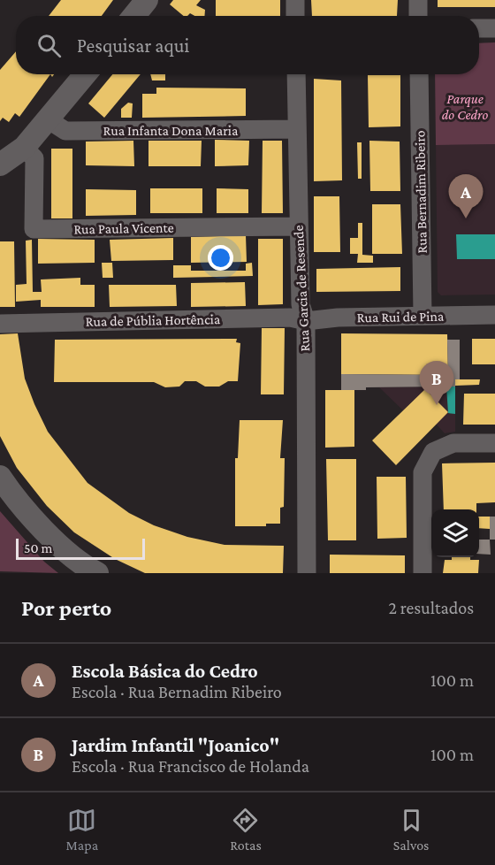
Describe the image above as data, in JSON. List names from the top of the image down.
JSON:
{
  "streets": {
    "street": [
      "Rua Infanta Dona Maria",
      "Rua Bernadim Ribeiro",
      "Rua Paula Vicente",
      "Rua Garcia de Resende",
      "Rua Rui de Pina",
      "Rua de Públia Hortência"
    ]
  },
  "crossings": [
    ["Rua Infanta Dona Maria", "Rua Garcia de Resende"],
    ["Rua Bernadim Ribeiro", "Rua Rui de Pina"],
    ["Rua Paula Vicente", "Rua Garcia de Resende"],
    ["Rua Garcia de Resende", "Rua Rui de Pina"],
    ["Rua Garcia de Resende", "Rua de Públia Hortência"],
    ["Rua Rui de Pina", "Rua de Públia Hortência"]
  ],
  "parks": ["Parque do Cedro"],
  "scale_bar": "50 m",
  "page": {
    "search": "Pesquisar aqui",
    "pins": ["A", "B"],
    "scale": "50 m",
    "heading": ["Por perto", "2 resultados"],
    "list": [
      {
        "mark": "A",
        "name": "Escola Básica do Cedro",
        "note": "Escola · Rua Bernadim Ribeiro",
        "value": "100 m"
      },
      {
        "mark": "B",
        "name": "Jardim Infantil \"Joanico\"",
        "note": "Escola · Rua Francisco de Holanda",
        "value": "100 m"
      }
    ],
    "nav": ["Mapa", "Rotas", "Salvos"]
  }
}
